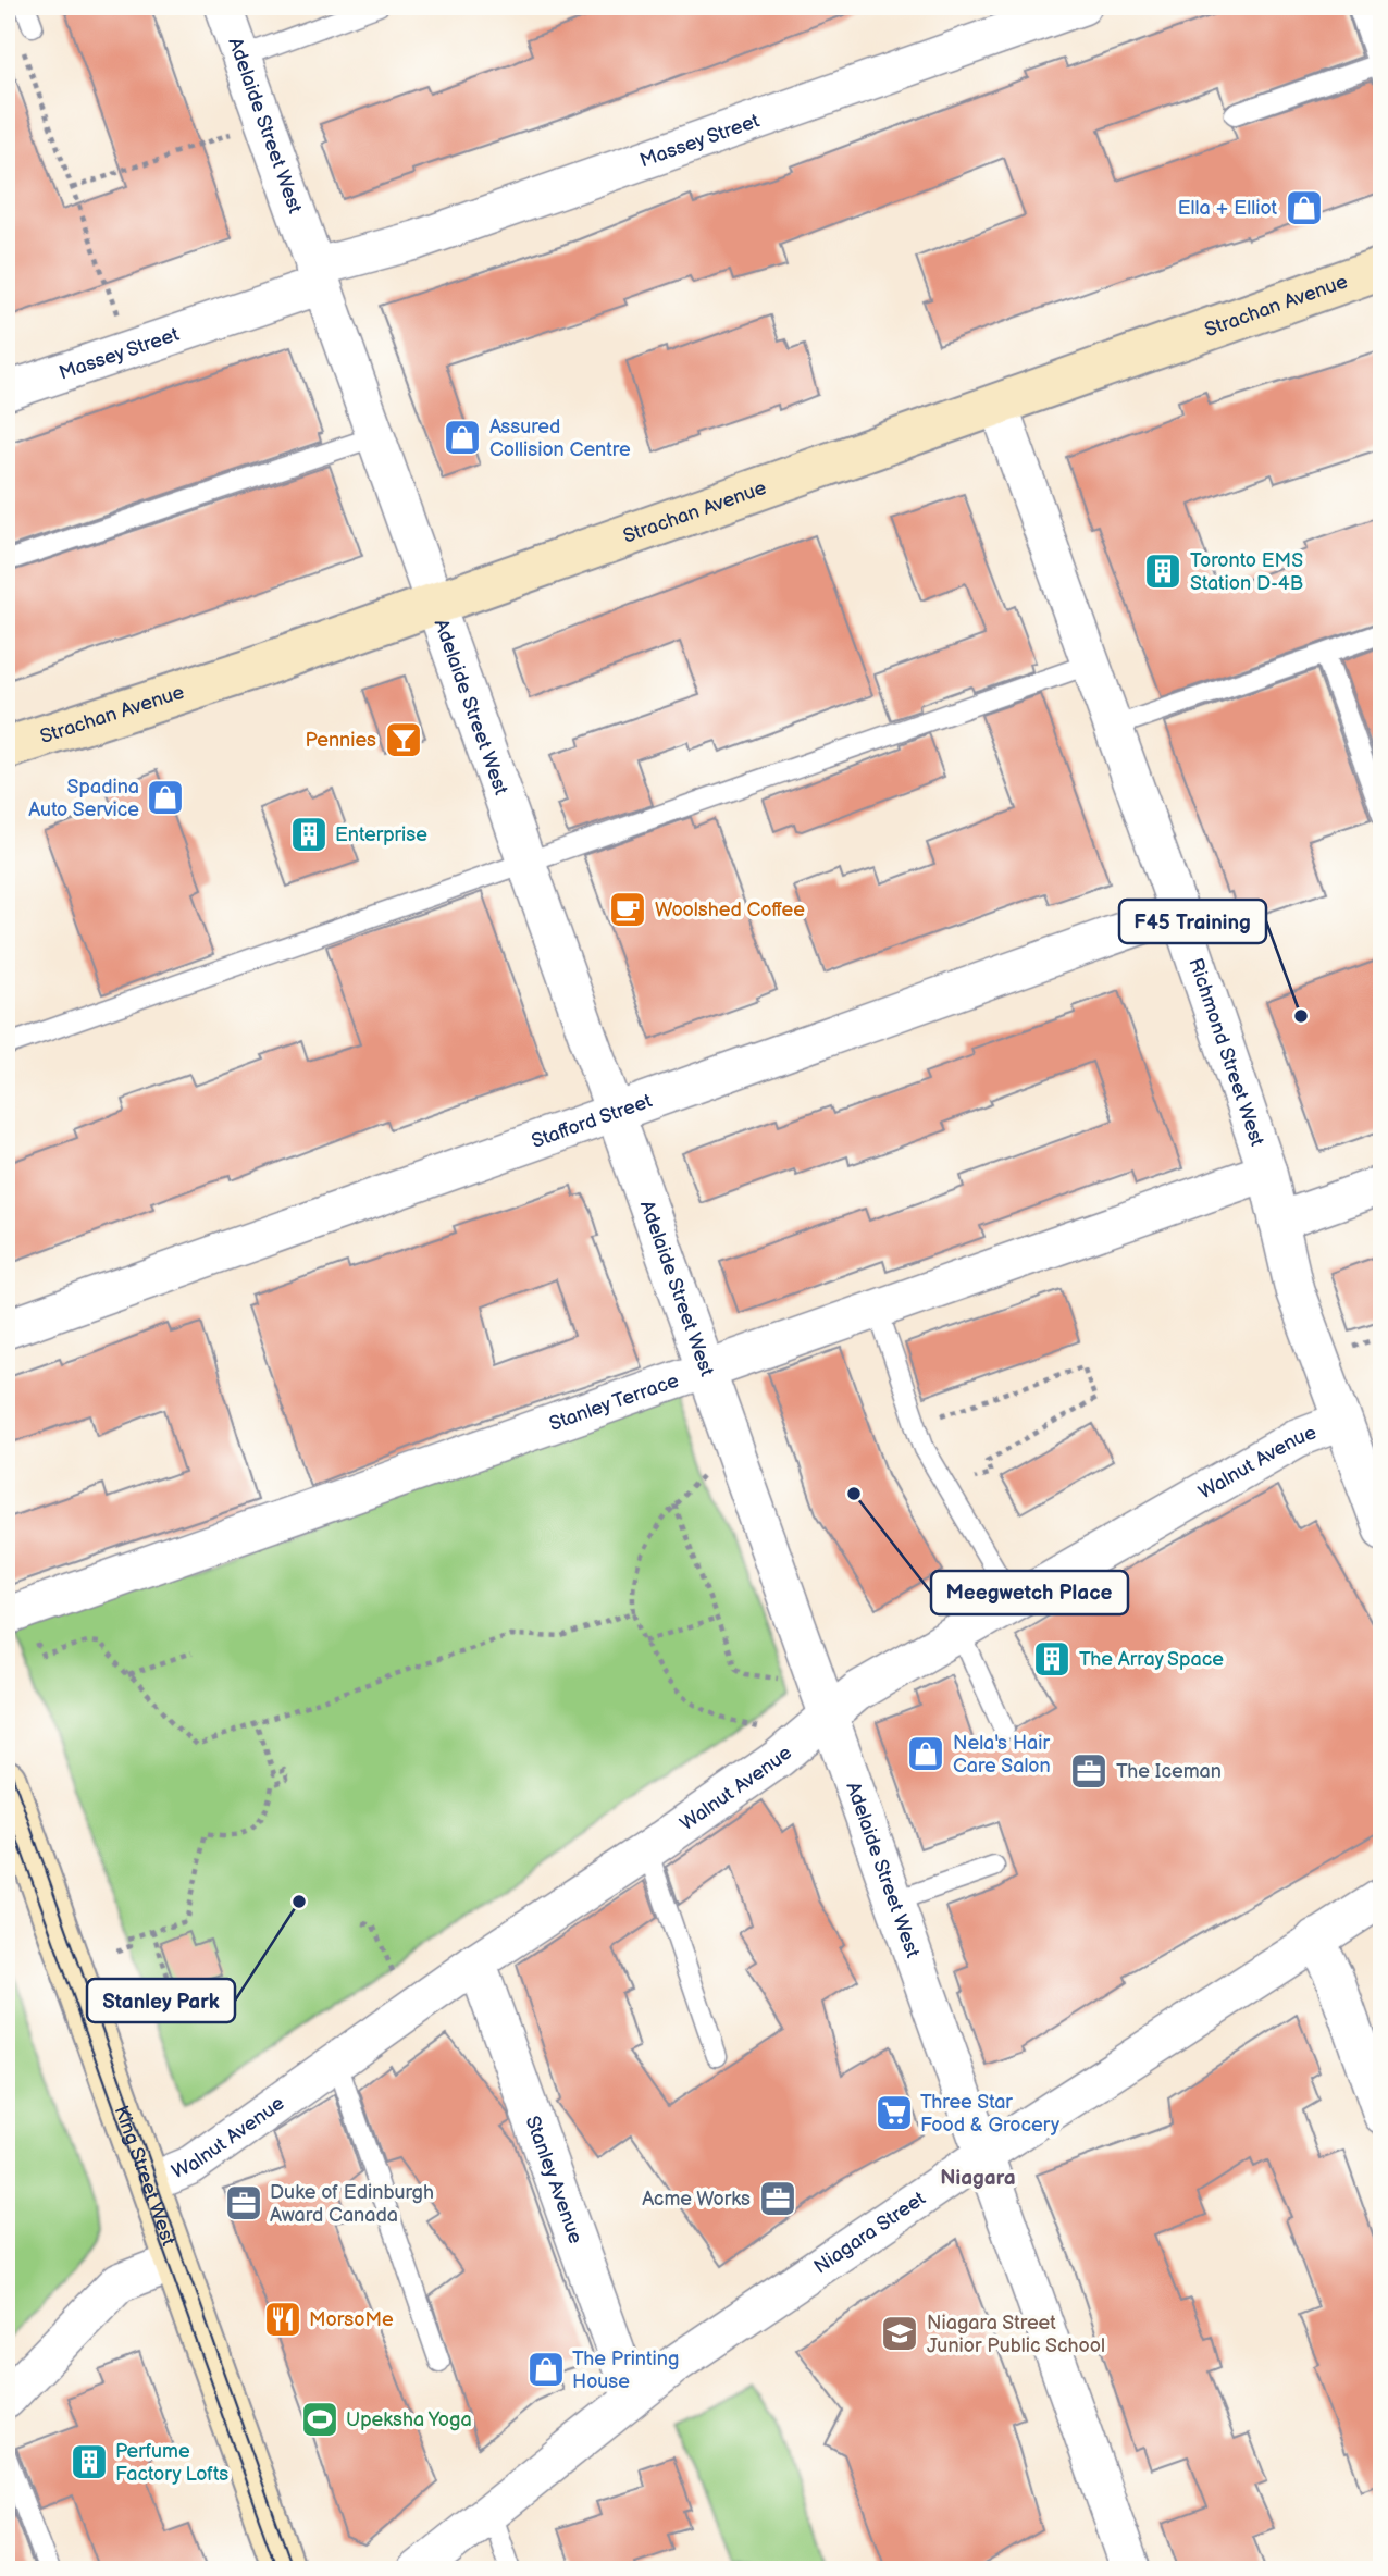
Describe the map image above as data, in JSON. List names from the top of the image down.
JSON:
{
  "streets": {
    "street": [
      "Adelaide Street West",
      "Massey Street",
      "Strachan Avenue",
      "Richmond Street West",
      "Stafford Street",
      "Stanley Terrace",
      "Walnut Avenue",
      "King Street West",
      "Stanley Avenue",
      "Niagara Street"
    ]
  },
  "crossings": [
    ["Adelaide Street West", "Massey Street"],
    ["Adelaide Street West", "Strachan Avenue"],
    ["Adelaide Street West", "Stafford Street"],
    ["Adelaide Street West", "Stanley Terrace"],
    ["Adelaide Street West", "Walnut Avenue"],
    ["Adelaide Street West", "Niagara Street"],
    ["Strachan Avenue", "Richmond Street West"],
    ["Richmond Street West", "Stafford Street"],
    ["Richmond Street West", "Stanley Terrace"],
    ["Richmond Street West", "Walnut Avenue"],
    ["Walnut Avenue", "King Street West"],
    ["Walnut Avenue", "Stanley Avenue"],
    ["Stanley Avenue", "Niagara Street"]
  ],
  "districts": ["Niagara"],
  "places": {
    "shop": [
      "Ella + Elliot",
      "Assured Collision Centre",
      "Spadina Auto Service",
      "Nela's Hair Care Salon",
      "The Printing House"
    ],
    "building": [
      "Toronto EMS Station D-4B",
      "Enterprise",
      "The Array Space",
      "Perfume Factory Lofts"
    ],
    "bar": ["Pennies"],
    "cafe": ["Woolshed Coffee"],
    "other": ["F45 Training", "Meegwetch Place", "Stanley Park"],
    "office": ["The Iceman", "Acme Works", "Duke of Edinburgh Award Canada"],
    "supermarket": ["Three Star Food & Grocery"],
    "restaurant": ["MorsoMe"],
    "school or university": ["Niagara Street Junior Public School"],
    "sports": ["Upeksha Yoga"]
  }
}
